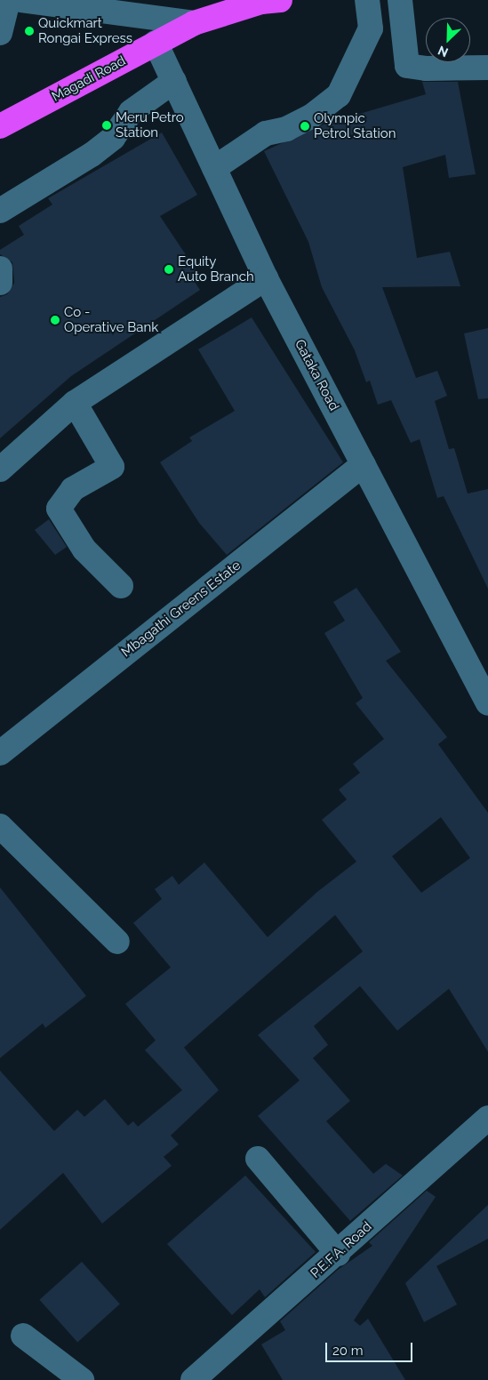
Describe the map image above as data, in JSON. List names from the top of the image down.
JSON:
{
  "streets": {
    "highway": ["Magadi Road"],
    "street": ["Gataka Road", "Mbagathi Greens Estate", "P.E.F.A. Road"]
  },
  "crossings": [
    ["Magadi Road", "Gataka Road"],
    ["Gataka Road", "Mbagathi Greens Estate"]
  ],
  "places": [
    "Quickmart Rongai Express",
    "Meru Petro Station",
    "Olympic Petrol Station",
    "Equity Auto Branch",
    "Co - Operative Bank"
  ],
  "scale_bar": "20 m",
  "north": "bottom left"
}
